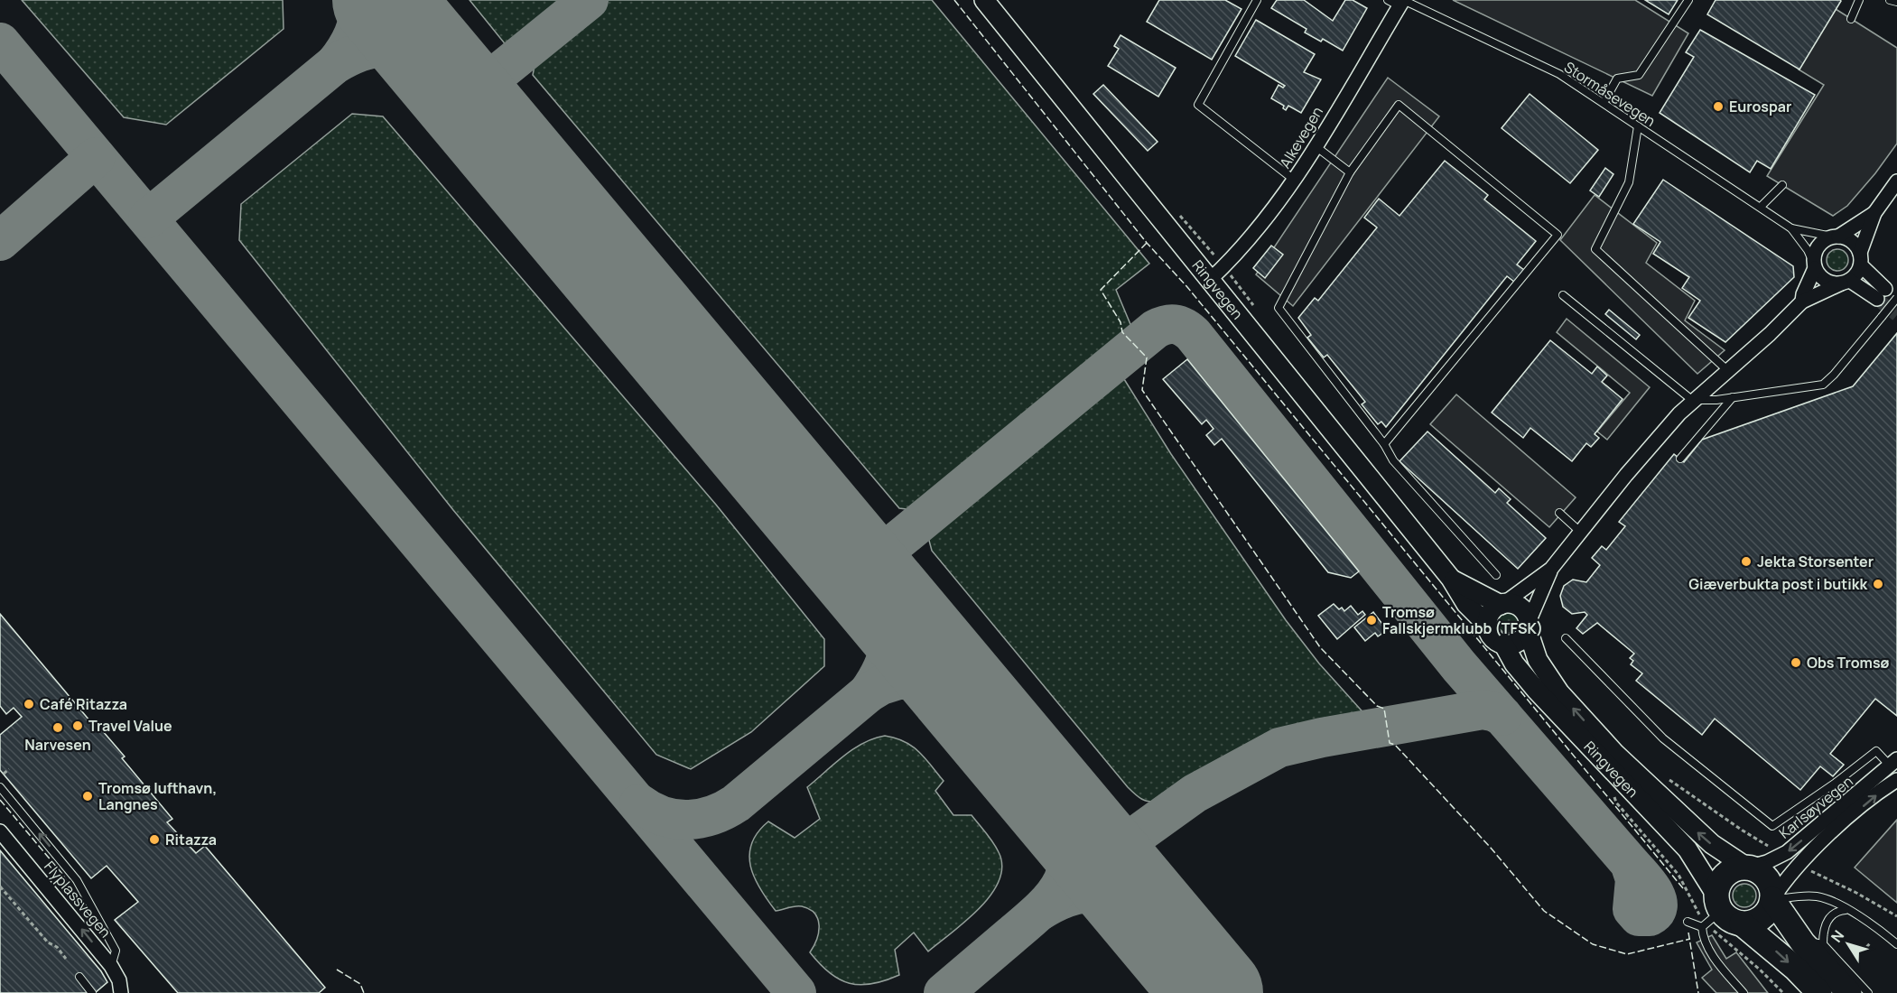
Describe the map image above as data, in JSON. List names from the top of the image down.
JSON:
{
  "streets": {
    "street": [
      "Alkevegen",
      "Ringvegen",
      "Karlsøyvegen",
      "Flyplassvegen"
    ],
    "lane": ["Stormåsevegen"]
  },
  "crossings": [
    ["Stormåsevegen", "Alkevegen"],
    ["Alkevegen", "Ringvegen"],
    ["Ringvegen", "Karlsøyvegen"]
  ],
  "one_way": ["Flyplassvegen"],
  "places": [
    "Eurospar",
    "Jekta Storsenter",
    "Giæverbukta post i butikk",
    "Tromsø Fallskjermklubb (TFSK)",
    "Obs Tromsø",
    "Café Ritazza",
    "Travel Value",
    "Narvesen",
    "Tromsø lufthavn, Langnes",
    "Ritazza"
  ],
  "north": "top left"
}
